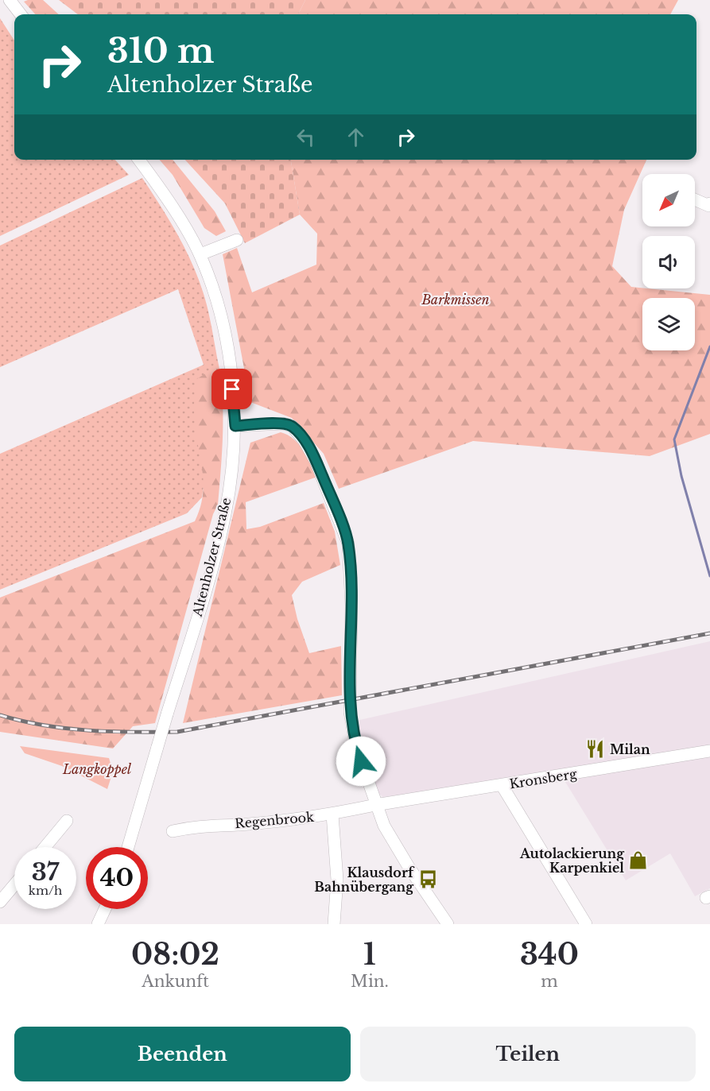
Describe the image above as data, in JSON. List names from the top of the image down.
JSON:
{
  "streets": {
    "street": ["Altenholzer Straße", "Kronsberg", "Regenbrook"]
  },
  "crossings": [
    ["Kronsberg", "Regenbrook"]
  ],
  "parks": ["Barkmissen", "Langkoppel"],
  "places": {
    "restaurant": ["Milan"],
    "shop": ["Autolackierung Karpenkiel"],
    "bus stop": ["Klausdorf Bahnübergang"]
  },
  "north": "bottom left",
  "page": {
    "turn": ["310 m", "Altenholzer Straße"],
    "speed": "37 km/h",
    "limit": "40",
    "eta": [
      "08:02",
      "Ankunft",
      "1",
      "Min.",
      "340",
      "m"
    ],
    "buttons": ["Beenden", "Teilen"]
  }
}
